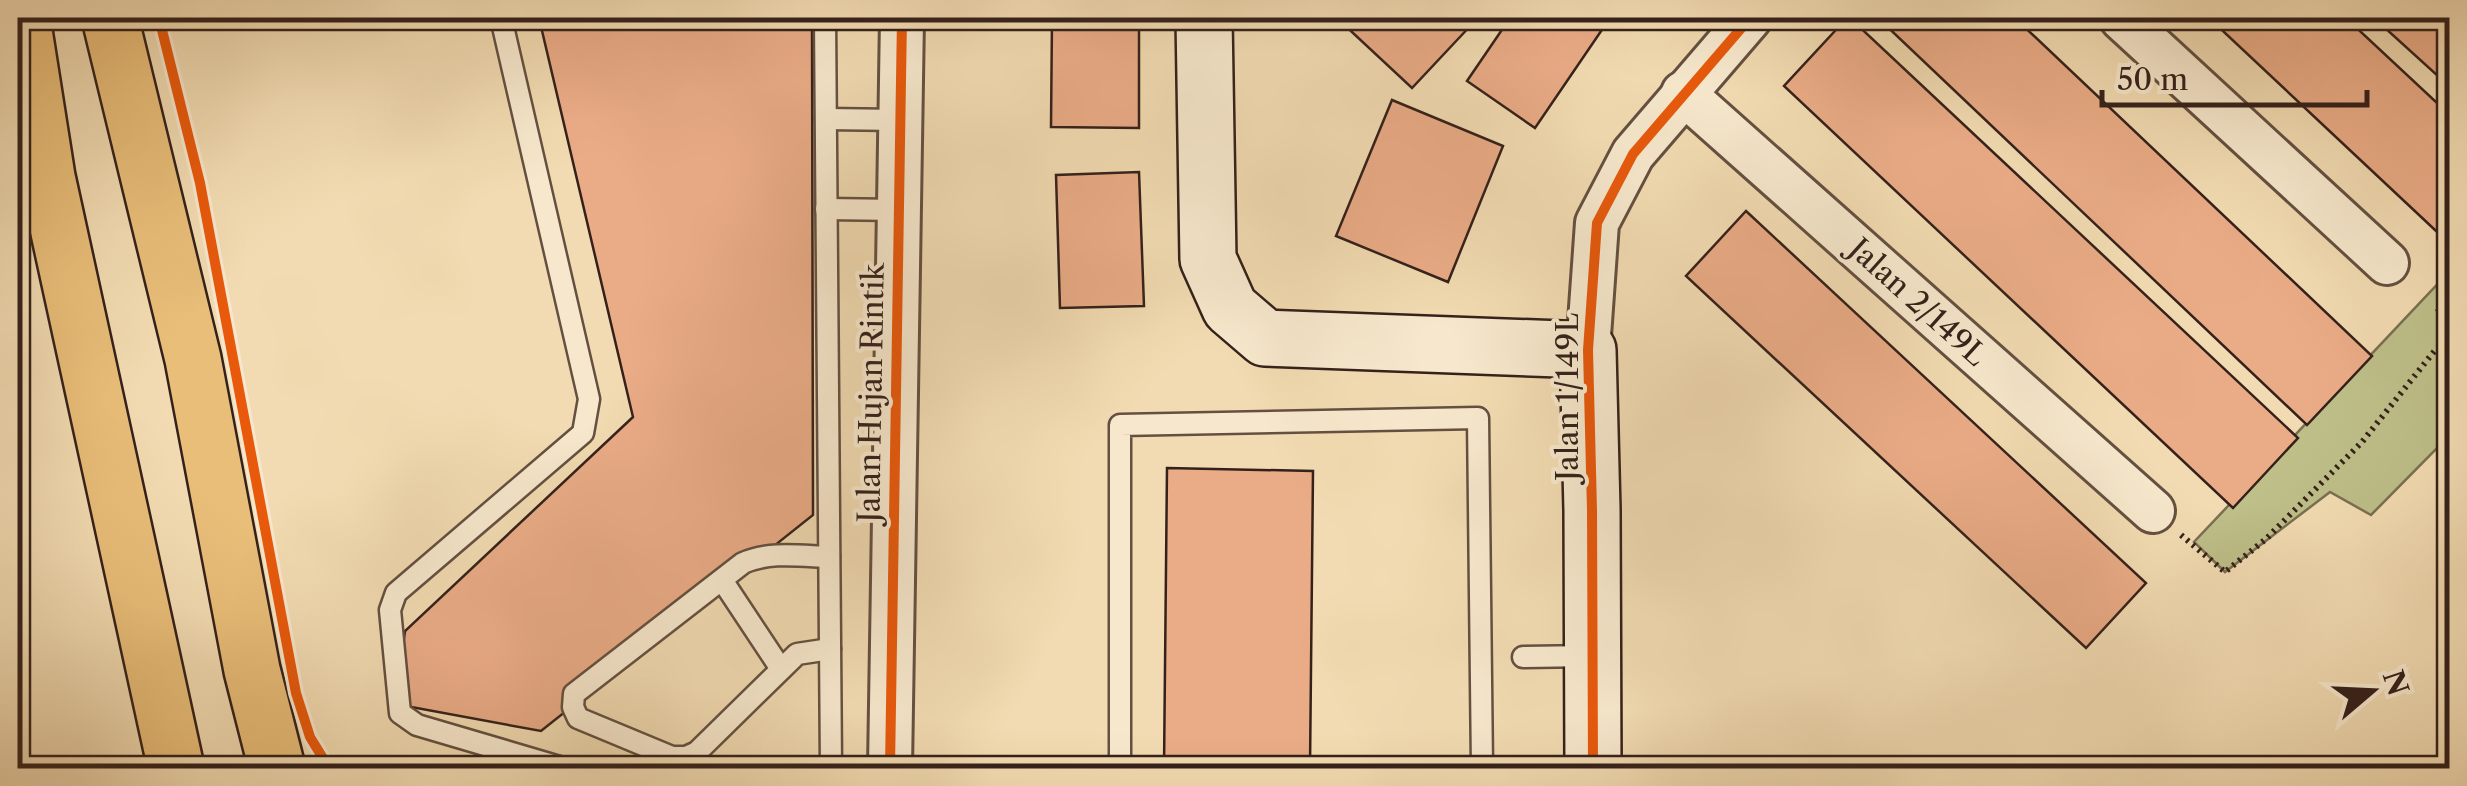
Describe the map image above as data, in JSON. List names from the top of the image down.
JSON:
{
  "streets": {
    "street": ["Jalan 2/149L", "Jalan Hujan Rintik", "Jalan 1/149L"]
  },
  "crossings": [
    ["Jalan 2/149L", "Jalan 1/149L"]
  ],
  "scale_bar": "50 m",
  "north": "right"
}
